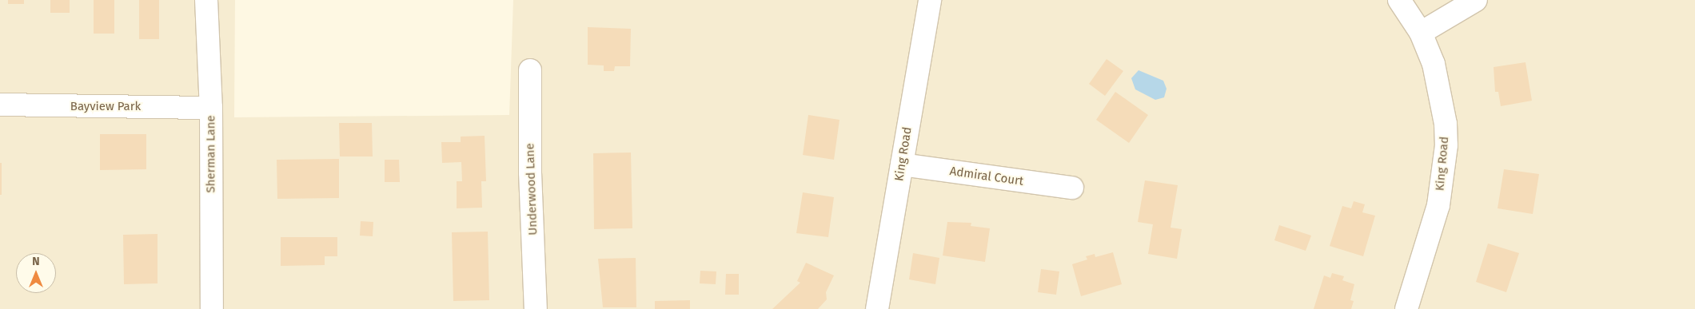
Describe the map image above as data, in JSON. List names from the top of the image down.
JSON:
{
  "streets": {
    "street": [
      "Bayview Park",
      "Sherman Lane",
      "King Road",
      "Admiral Court",
      "Underwood Lane"
    ]
  },
  "crossings": [
    ["Bayview Park", "Sherman Lane"],
    ["King Road", "Admiral Court"]
  ],
  "north": "top"
}
